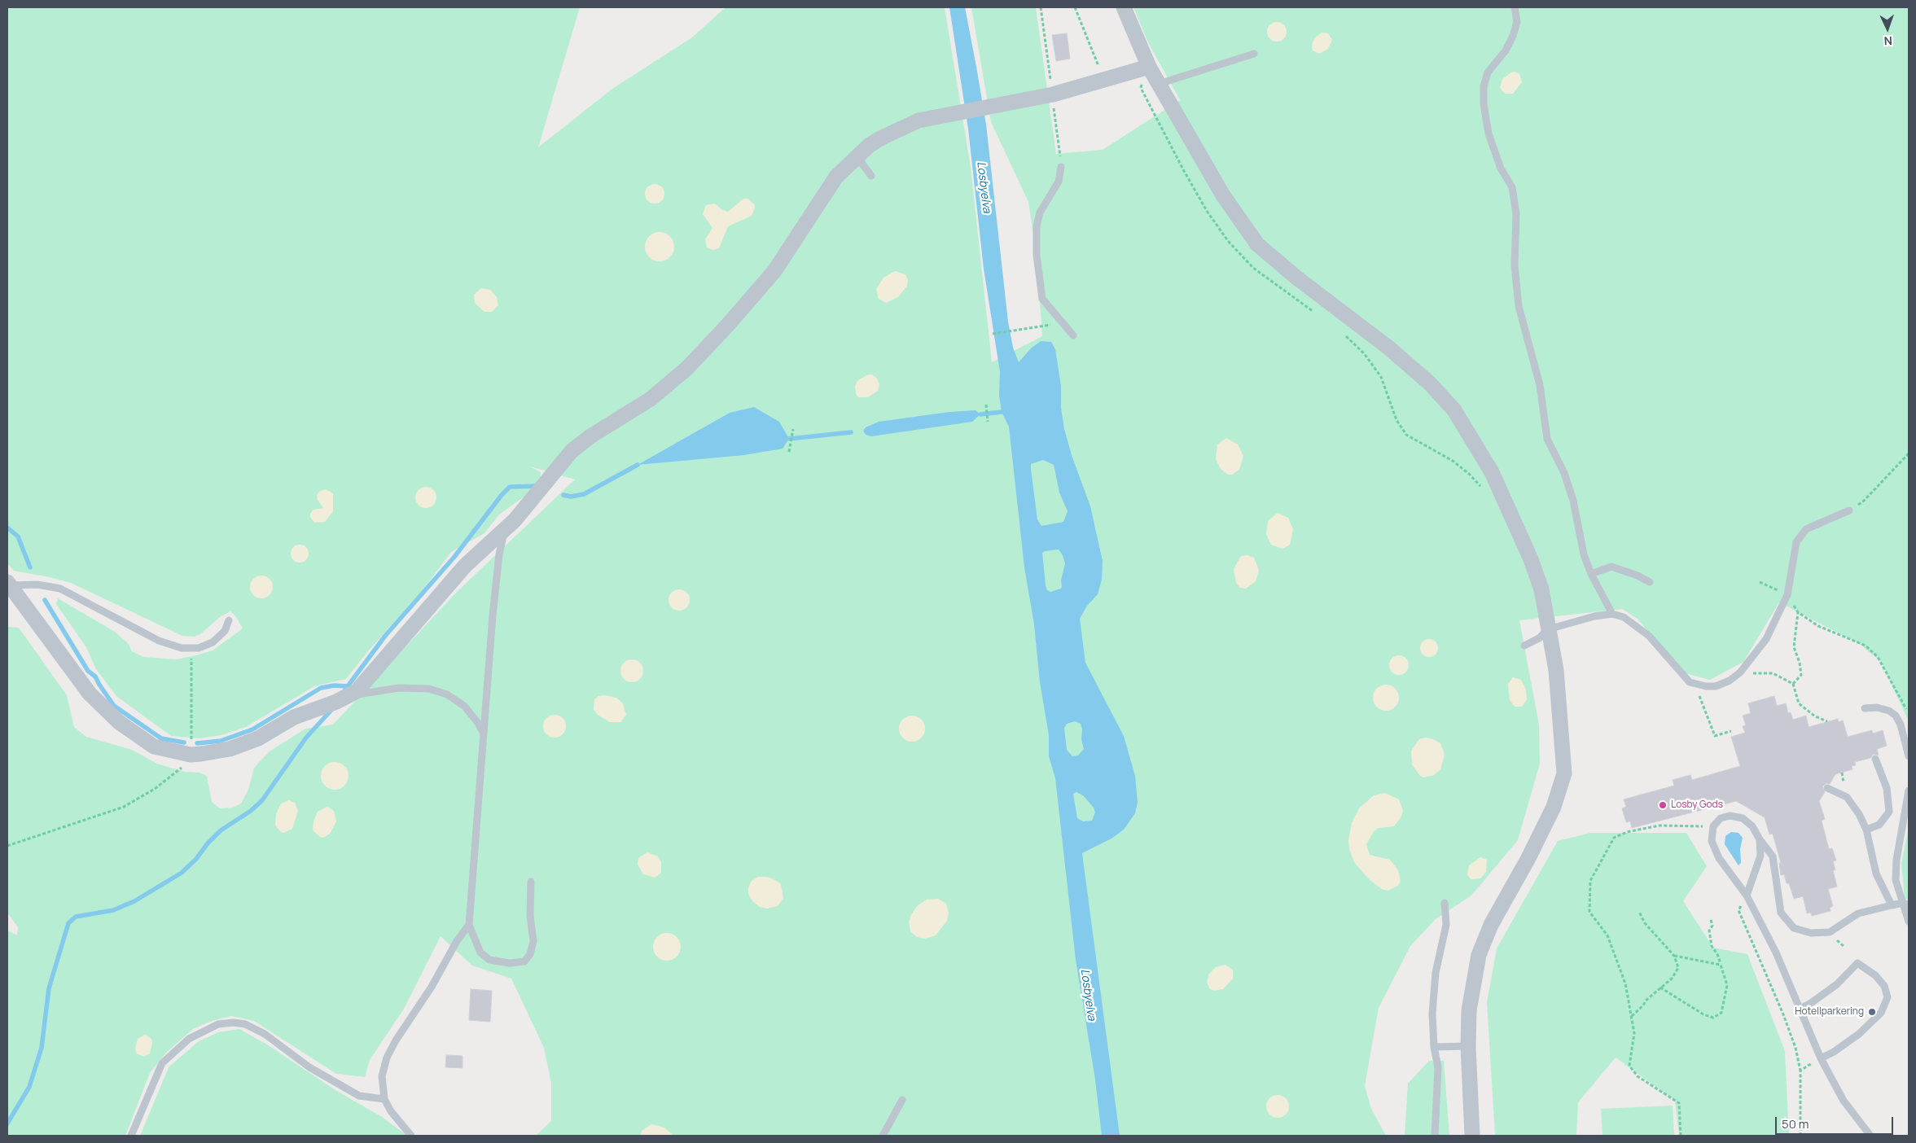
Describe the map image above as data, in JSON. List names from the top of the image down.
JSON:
{
  "water": ["Losbyelva"],
  "places": ["Losby Gods", "Hotellparkering"],
  "scale_bar": "50 m",
  "north": "bottom"
}
